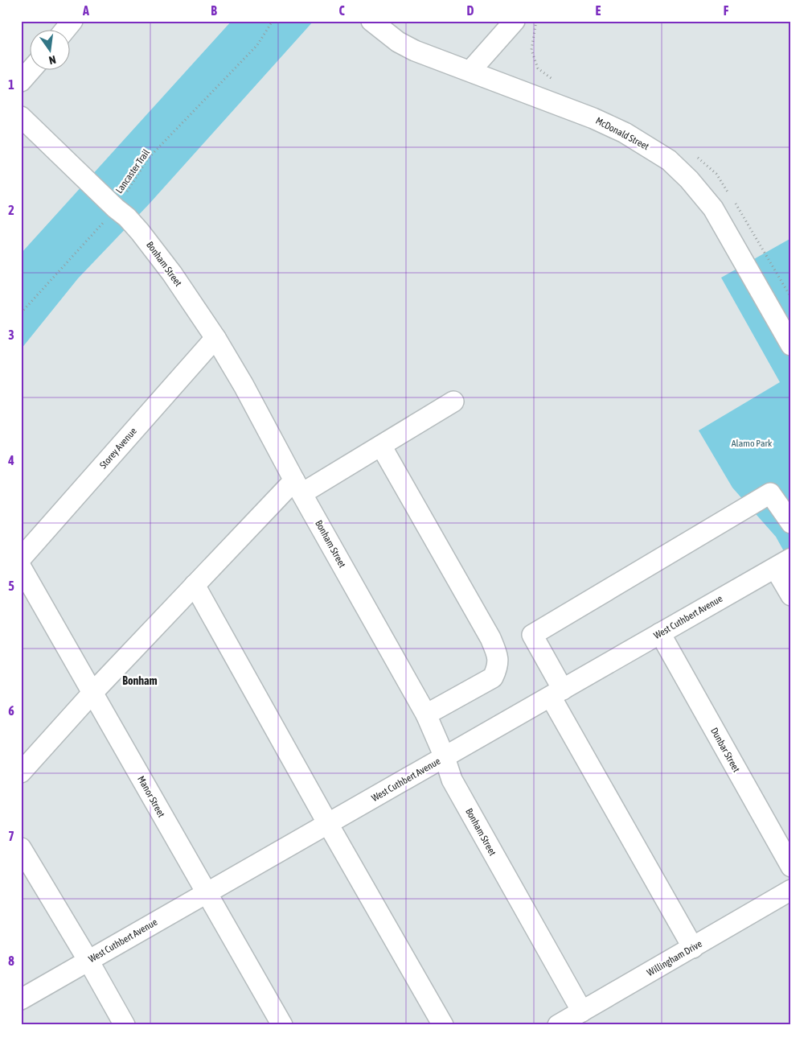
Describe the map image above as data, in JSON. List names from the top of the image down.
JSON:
{
  "streets": {
    "street": [
      "McDonald Street",
      "Bonham Street",
      "Storey Avenue",
      "West Cuthbert Avenue",
      "Dunbar Street",
      "Manor Street",
      "Willingham Drive"
    ],
    "path": ["Lancaster Trail"]
  },
  "crossings": [
    ["Lancaster Trail", "Bonham Street"],
    ["Bonham Street", "Storey Avenue"],
    ["Bonham Street", "West Cuthbert Avenue"],
    ["Bonham Street", "Willingham Drive"],
    ["West Cuthbert Avenue", "Dunbar Street"],
    ["West Cuthbert Avenue", "Manor Street"]
  ],
  "districts": ["Bonham"],
  "parks": ["Alamo Park"],
  "north": "bottom",
  "grid": {
    "columns": [
      "A",
      "B",
      "C",
      "D",
      "E",
      "F"
    ],
    "rows": [
      "1",
      "2",
      "3",
      "4",
      "5",
      "6",
      "7",
      "8"
    ]
  }
}
